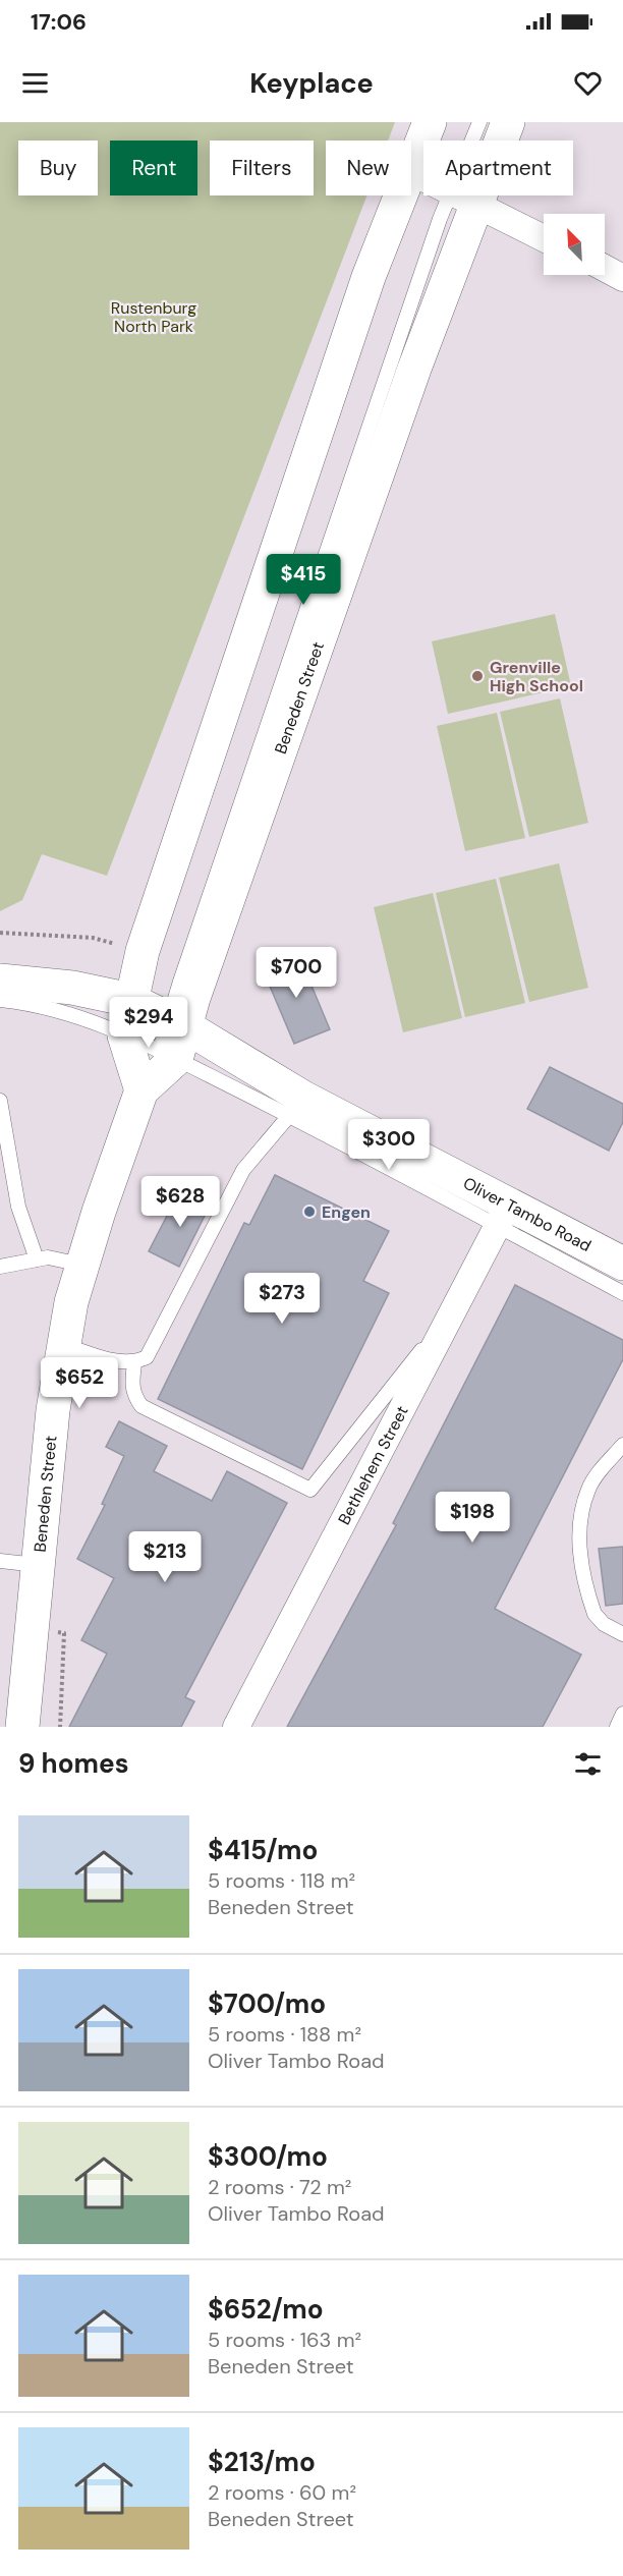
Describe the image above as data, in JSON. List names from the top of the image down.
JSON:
{
  "streets": {
    "main road": ["Beneden Street", "Oliver Tambo Road"],
    "street": ["Bethlehem Street"]
  },
  "crossings": [
    ["Beneden Street", "Oliver Tambo Road"],
    ["Oliver Tambo Road", "Bethlehem Street"]
  ],
  "parks": ["Rustenburg North Park"],
  "places": ["Grenville High School", "Engen"],
  "north": "top left",
  "page": {
    "status": "17:06",
    "header": "Keyplace",
    "chip": [
      "Buy",
      "Rent",
      "Filters",
      "New",
      "Apartment"
    ],
    "price": [
      "$415",
      "$700",
      "$294",
      "$300",
      "$628",
      "$273",
      "$652",
      "$198",
      "$213"
    ],
    "heading": "9 homes",
    "list": [
      {
        "name": "$415/mo",
        "note": "5 rooms · 118 m² · Beneden Street"
      },
      {
        "name": "$700/mo",
        "note": "5 rooms · 188 m² · Oliver Tambo Road"
      },
      {
        "name": "$300/mo",
        "note": "2 rooms · 72 m² · Oliver Tambo Road"
      },
      {
        "name": "$652/mo",
        "note": "5 rooms · 163 m² · Beneden Street"
      },
      {
        "name": "$213/mo",
        "note": "2 rooms · 60 m² · Beneden Street"
      }
    ]
  }
}
